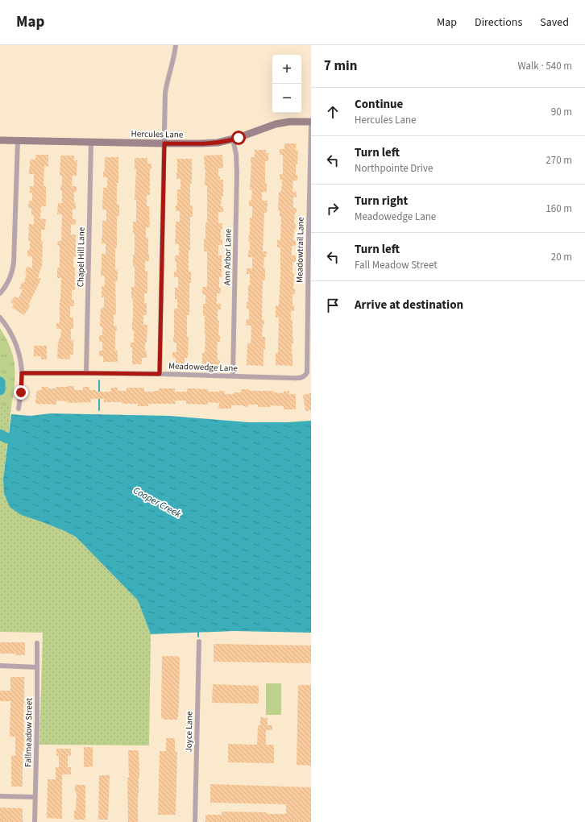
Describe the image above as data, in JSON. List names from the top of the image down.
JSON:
{
  "streets": {
    "street": [
      "Hercules Lane",
      "Meadowtrail Lane",
      "Chapel Hill Lane",
      "Ann Arbor Lane",
      "Meadowedge Lane",
      "Joyce Lane",
      "Fallmeadow Street"
    ]
  },
  "crossings": [
    ["Hercules Lane", "Chapel Hill Lane"],
    ["Hercules Lane", "Ann Arbor Lane"],
    ["Meadowtrail Lane", "Meadowedge Lane"],
    ["Chapel Hill Lane", "Meadowedge Lane"],
    ["Ann Arbor Lane", "Meadowedge Lane"]
  ],
  "water": ["Cooper Creek"],
  "page": {
    "header": "Map",
    "nav": ["Map", "Directions", "Saved"],
    "heading": ["7 min", "Walk · 540 m"],
    "map_buttons": ["+", "−"],
    "list": [
      ["Continue", "Hercules Lane", "90 m"],
      ["Turn left", "Northpointe Drive", "270 m"],
      ["Turn right", "Meadowedge Lane", "160 m"],
      ["Turn left", "Fall Meadow Street", "20 m"],
      "Arrive at destination"
    ]
  }
}
